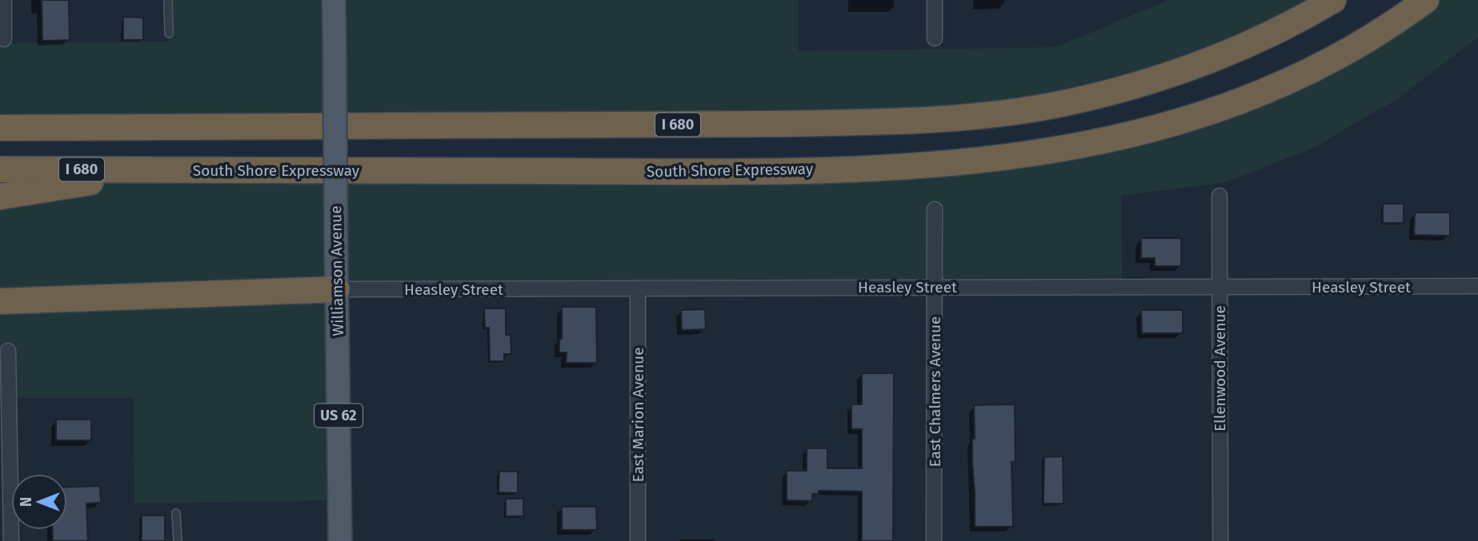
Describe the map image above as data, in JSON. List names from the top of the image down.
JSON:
{
  "streets": {
    "highway": ["I 680", "South Shore Expressway"],
    "main road": ["Williamson Avenue", "US 62"],
    "street": [
      "Heasley Street",
      "Ellenwood Avenue",
      "East Chalmers Avenue",
      "East Marion Avenue"
    ]
  },
  "crossings": [
    ["Williamson Avenue", "Heasley Street"],
    ["Heasley Street", "Ellenwood Avenue"],
    ["Heasley Street", "East Chalmers Avenue"],
    ["Heasley Street", "East Marion Avenue"]
  ],
  "north": "left"
}
